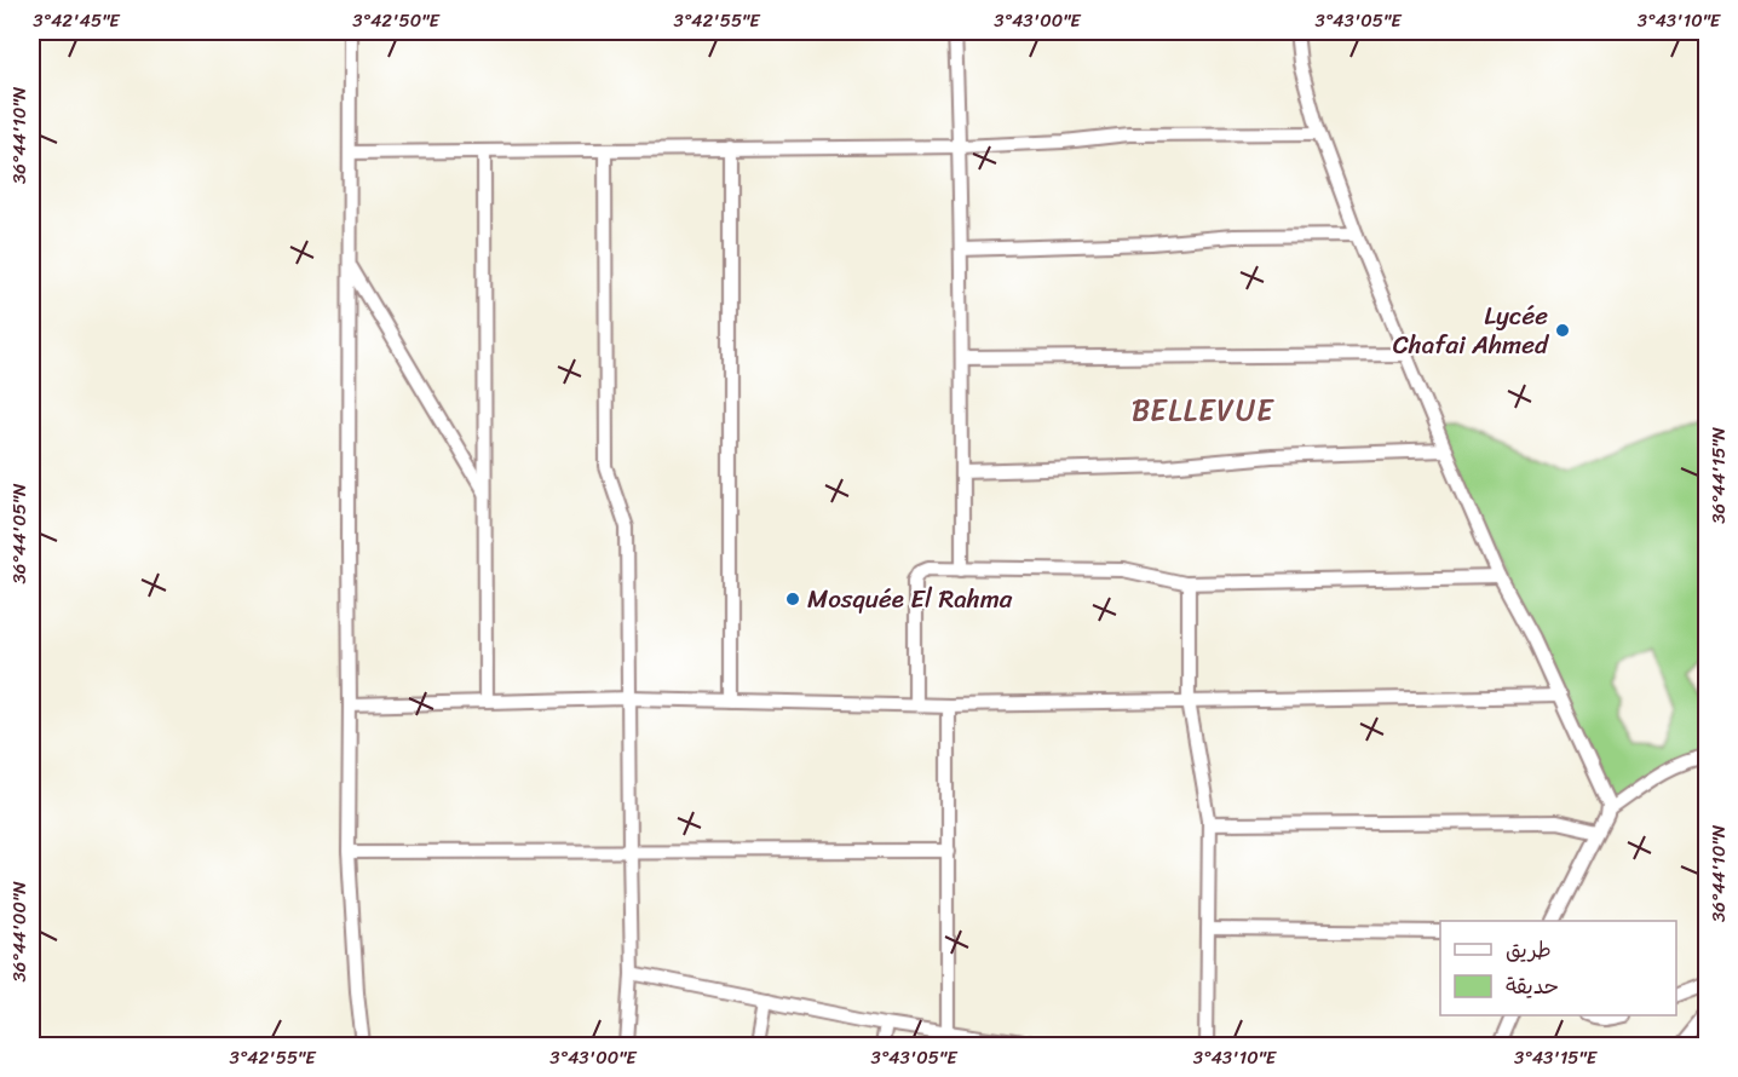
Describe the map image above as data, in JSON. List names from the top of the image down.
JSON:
{
  "districts": ["BELLEVUE"],
  "places": ["Lycée Chafai Ahmed", "Mosquée El Rahma"],
  "legend": ["طريق", "حديقة"],
  "coordinates": [
    "3°42'45\"E",
    "3°42'50\"E",
    "3°42'55\"E",
    "3°43'00\"E",
    "3°43'05\"E",
    "3°43'10\"E",
    "36°44'10\"N",
    "36°44'15\"N",
    "36°44'05\"N",
    "36°44'00\"N",
    "3°43'15\"E"
  ]
}
